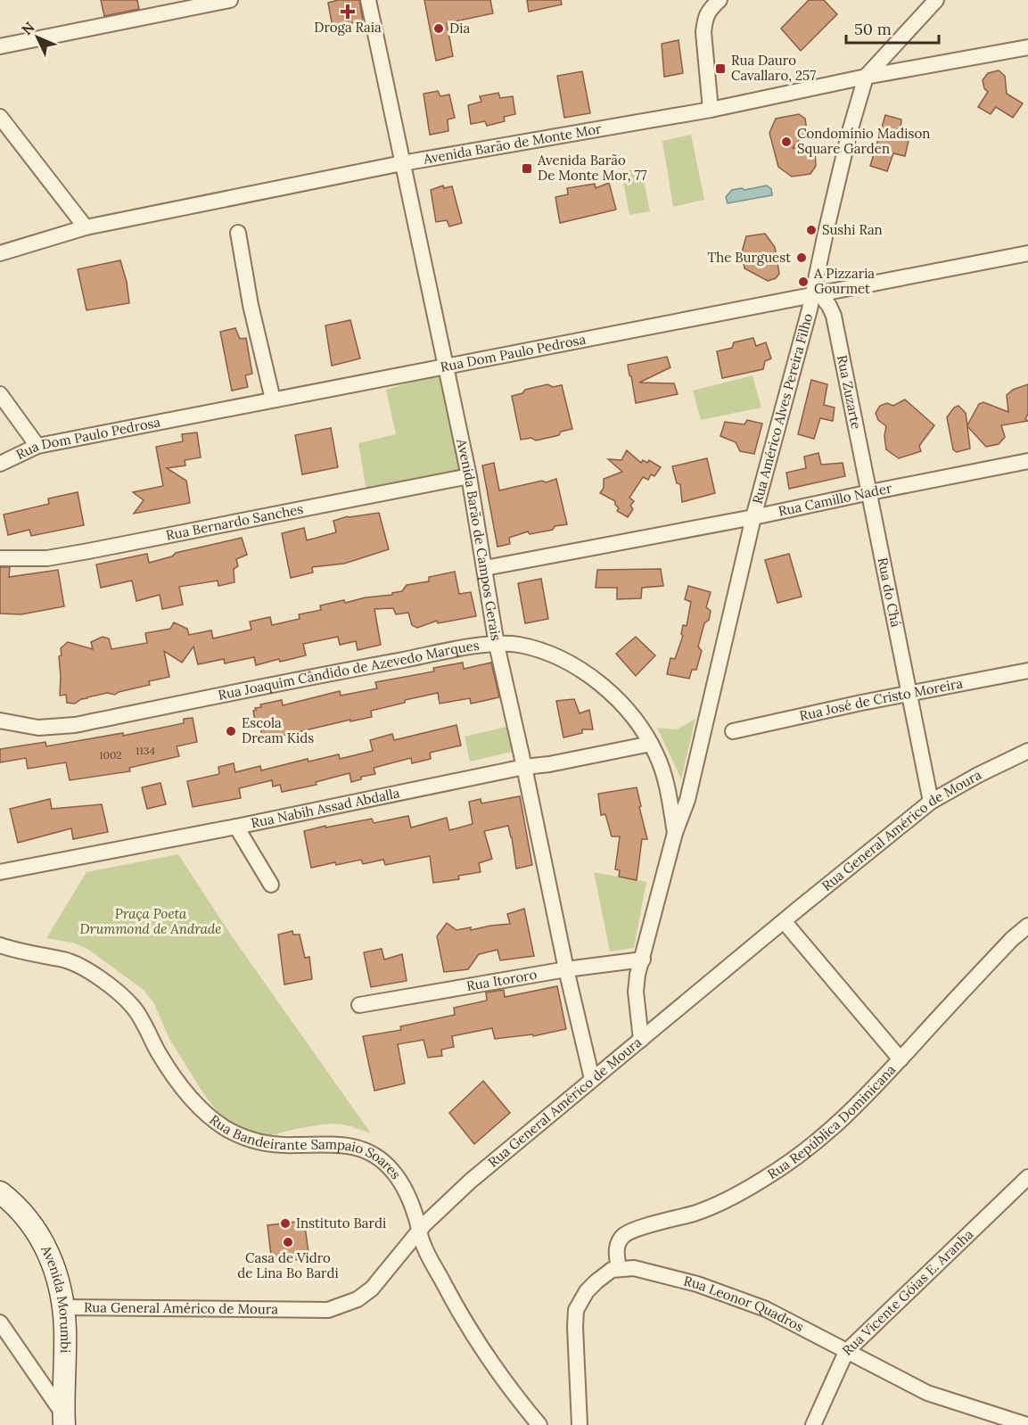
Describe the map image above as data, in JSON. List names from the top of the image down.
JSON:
{
  "streets": {
    "main road": ["Avenida Morumbi"],
    "street": [
      "Avenida Barão de Monte Mor",
      "Rua Dom Paulo Pedrosa",
      "Rua Zuzarte",
      "Rua Américo Alves Pereira Filho",
      "Rua Camillo Nader",
      "Rua Bernardo Sanches",
      "Avenida Barão de Campos Gerais",
      "Rua do Chá",
      "Rua Joaquim Cândido de Azevedo Marques",
      "Rua José de Cristo Moreira",
      "Rua Nabih Assad Abdalla",
      "Rua General Américo de Moura",
      "Rua Itororo",
      "Rua República Dominicana",
      "Rua Bandeirante Sampaio Soares",
      "Rua Vicente Góias E. Aranha",
      "Rua Leonor Quadros"
    ]
  },
  "crossings": [
    ["Avenida Barão de Monte Mor", "Rua Américo Alves Pereira Filho"],
    ["Avenida Barão de Monte Mor", "Avenida Barão de Campos Gerais"],
    ["Rua Dom Paulo Pedrosa", "Rua Zuzarte"],
    ["Rua Dom Paulo Pedrosa", "Rua Américo Alves Pereira Filho"],
    ["Rua Dom Paulo Pedrosa", "Avenida Barão de Campos Gerais"],
    ["Rua Zuzarte", "Rua Américo Alves Pereira Filho"],
    ["Rua Zuzarte", "Rua Camillo Nader"],
    ["Rua Zuzarte", "Rua do Chá"],
    ["Rua Américo Alves Pereira Filho", "Rua Camillo Nader"],
    ["Rua Américo Alves Pereira Filho", "Rua Joaquim Cândido de Azevedo Marques"],
    ["Rua Camillo Nader", "Avenida Barão de Campos Gerais"],
    ["Rua Camillo Nader", "Rua do Chá"],
    ["Rua Bernardo Sanches", "Avenida Barão de Campos Gerais"],
    ["Avenida Barão de Campos Gerais", "Rua Joaquim Cândido de Azevedo Marques"],
    ["Avenida Barão de Campos Gerais", "Rua Nabih Assad Abdalla"],
    ["Avenida Barão de Campos Gerais", "Rua General Américo de Moura"],
    ["Avenida Barão de Campos Gerais", "Rua Itororo"],
    ["Rua do Chá", "Rua José de Cristo Moreira"],
    ["Rua do Chá", "Rua General Américo de Moura"],
    ["Rua Joaquim Cândido de Azevedo Marques", "Rua Nabih Assad Abdalla"],
    ["Rua Joaquim Cândido de Azevedo Marques", "Rua General Américo de Moura"],
    ["Rua Joaquim Cândido de Azevedo Marques", "Rua Itororo"],
    ["Rua General Américo de Moura", "Rua Bandeirante Sampaio Soares"],
    ["Rua General Américo de Moura", "Avenida Morumbi"],
    ["Rua República Dominicana", "Rua Leonor Quadros"],
    ["Rua Vicente Góias E. Aranha", "Rua Leonor Quadros"]
  ],
  "parks": ["Praça Poeta Drummond de Andrade"],
  "places": {
    "health": ["Droga Raia"],
    "other": [
      "Dia",
      "Condomínio Madison Square Garden",
      "Sushi Ran",
      "The Burguest",
      "A Pizzaria Gourmet",
      "Escola Dream Kids",
      "Instituto Bardi",
      "Casa de Vidro de Lina Bo Bardi"
    ],
    "transit": ["Rua Dauro Cavallaro, 257", "Avenida Barão De Monte Mor, 77"]
  },
  "house_numbers": ["1134", "1002"],
  "scale_bar": "50 m",
  "north": "top left"
}
